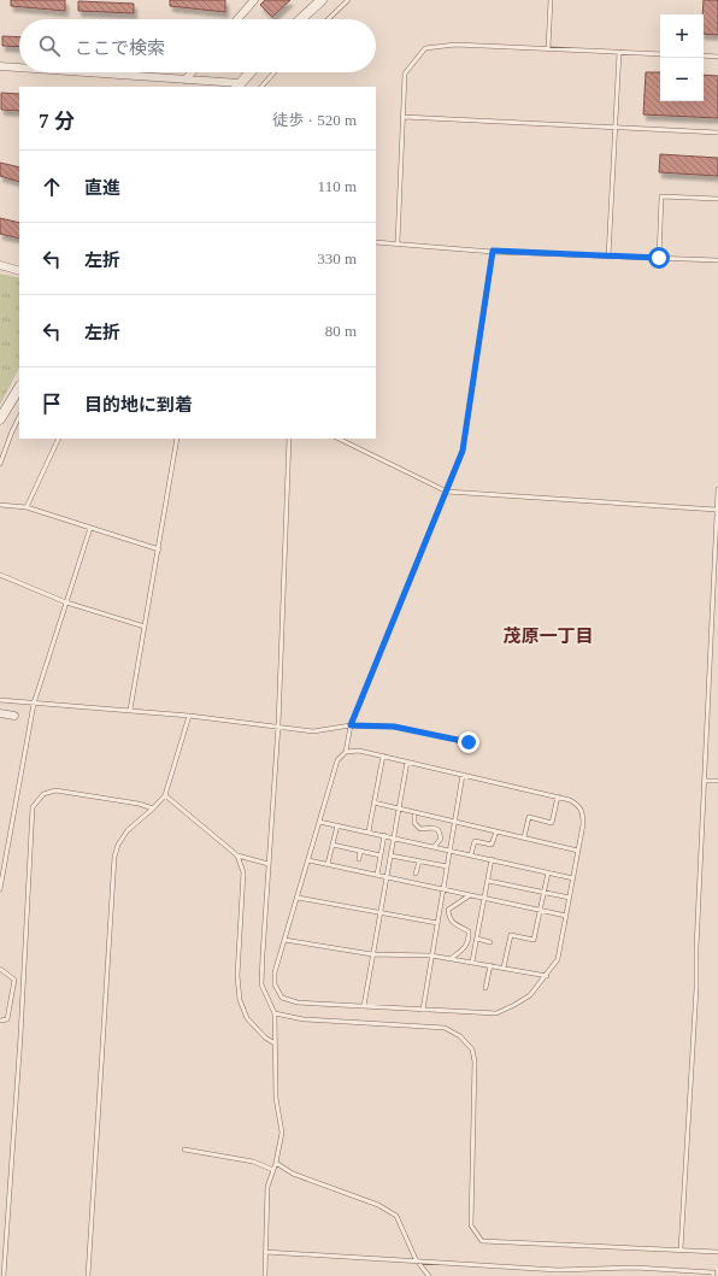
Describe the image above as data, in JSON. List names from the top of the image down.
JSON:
{
  "districts": ["茂原一丁目"],
  "page": {
    "map_buttons": ["+", "−"],
    "search": "ここで検索",
    "heading": ["7 分", "徒歩 · 520 m"],
    "list": [
      ["直進", "110 m"],
      ["左折", "330 m"],
      ["左折", "80 m"],
      "目的地に到着"
    ]
  }
}
